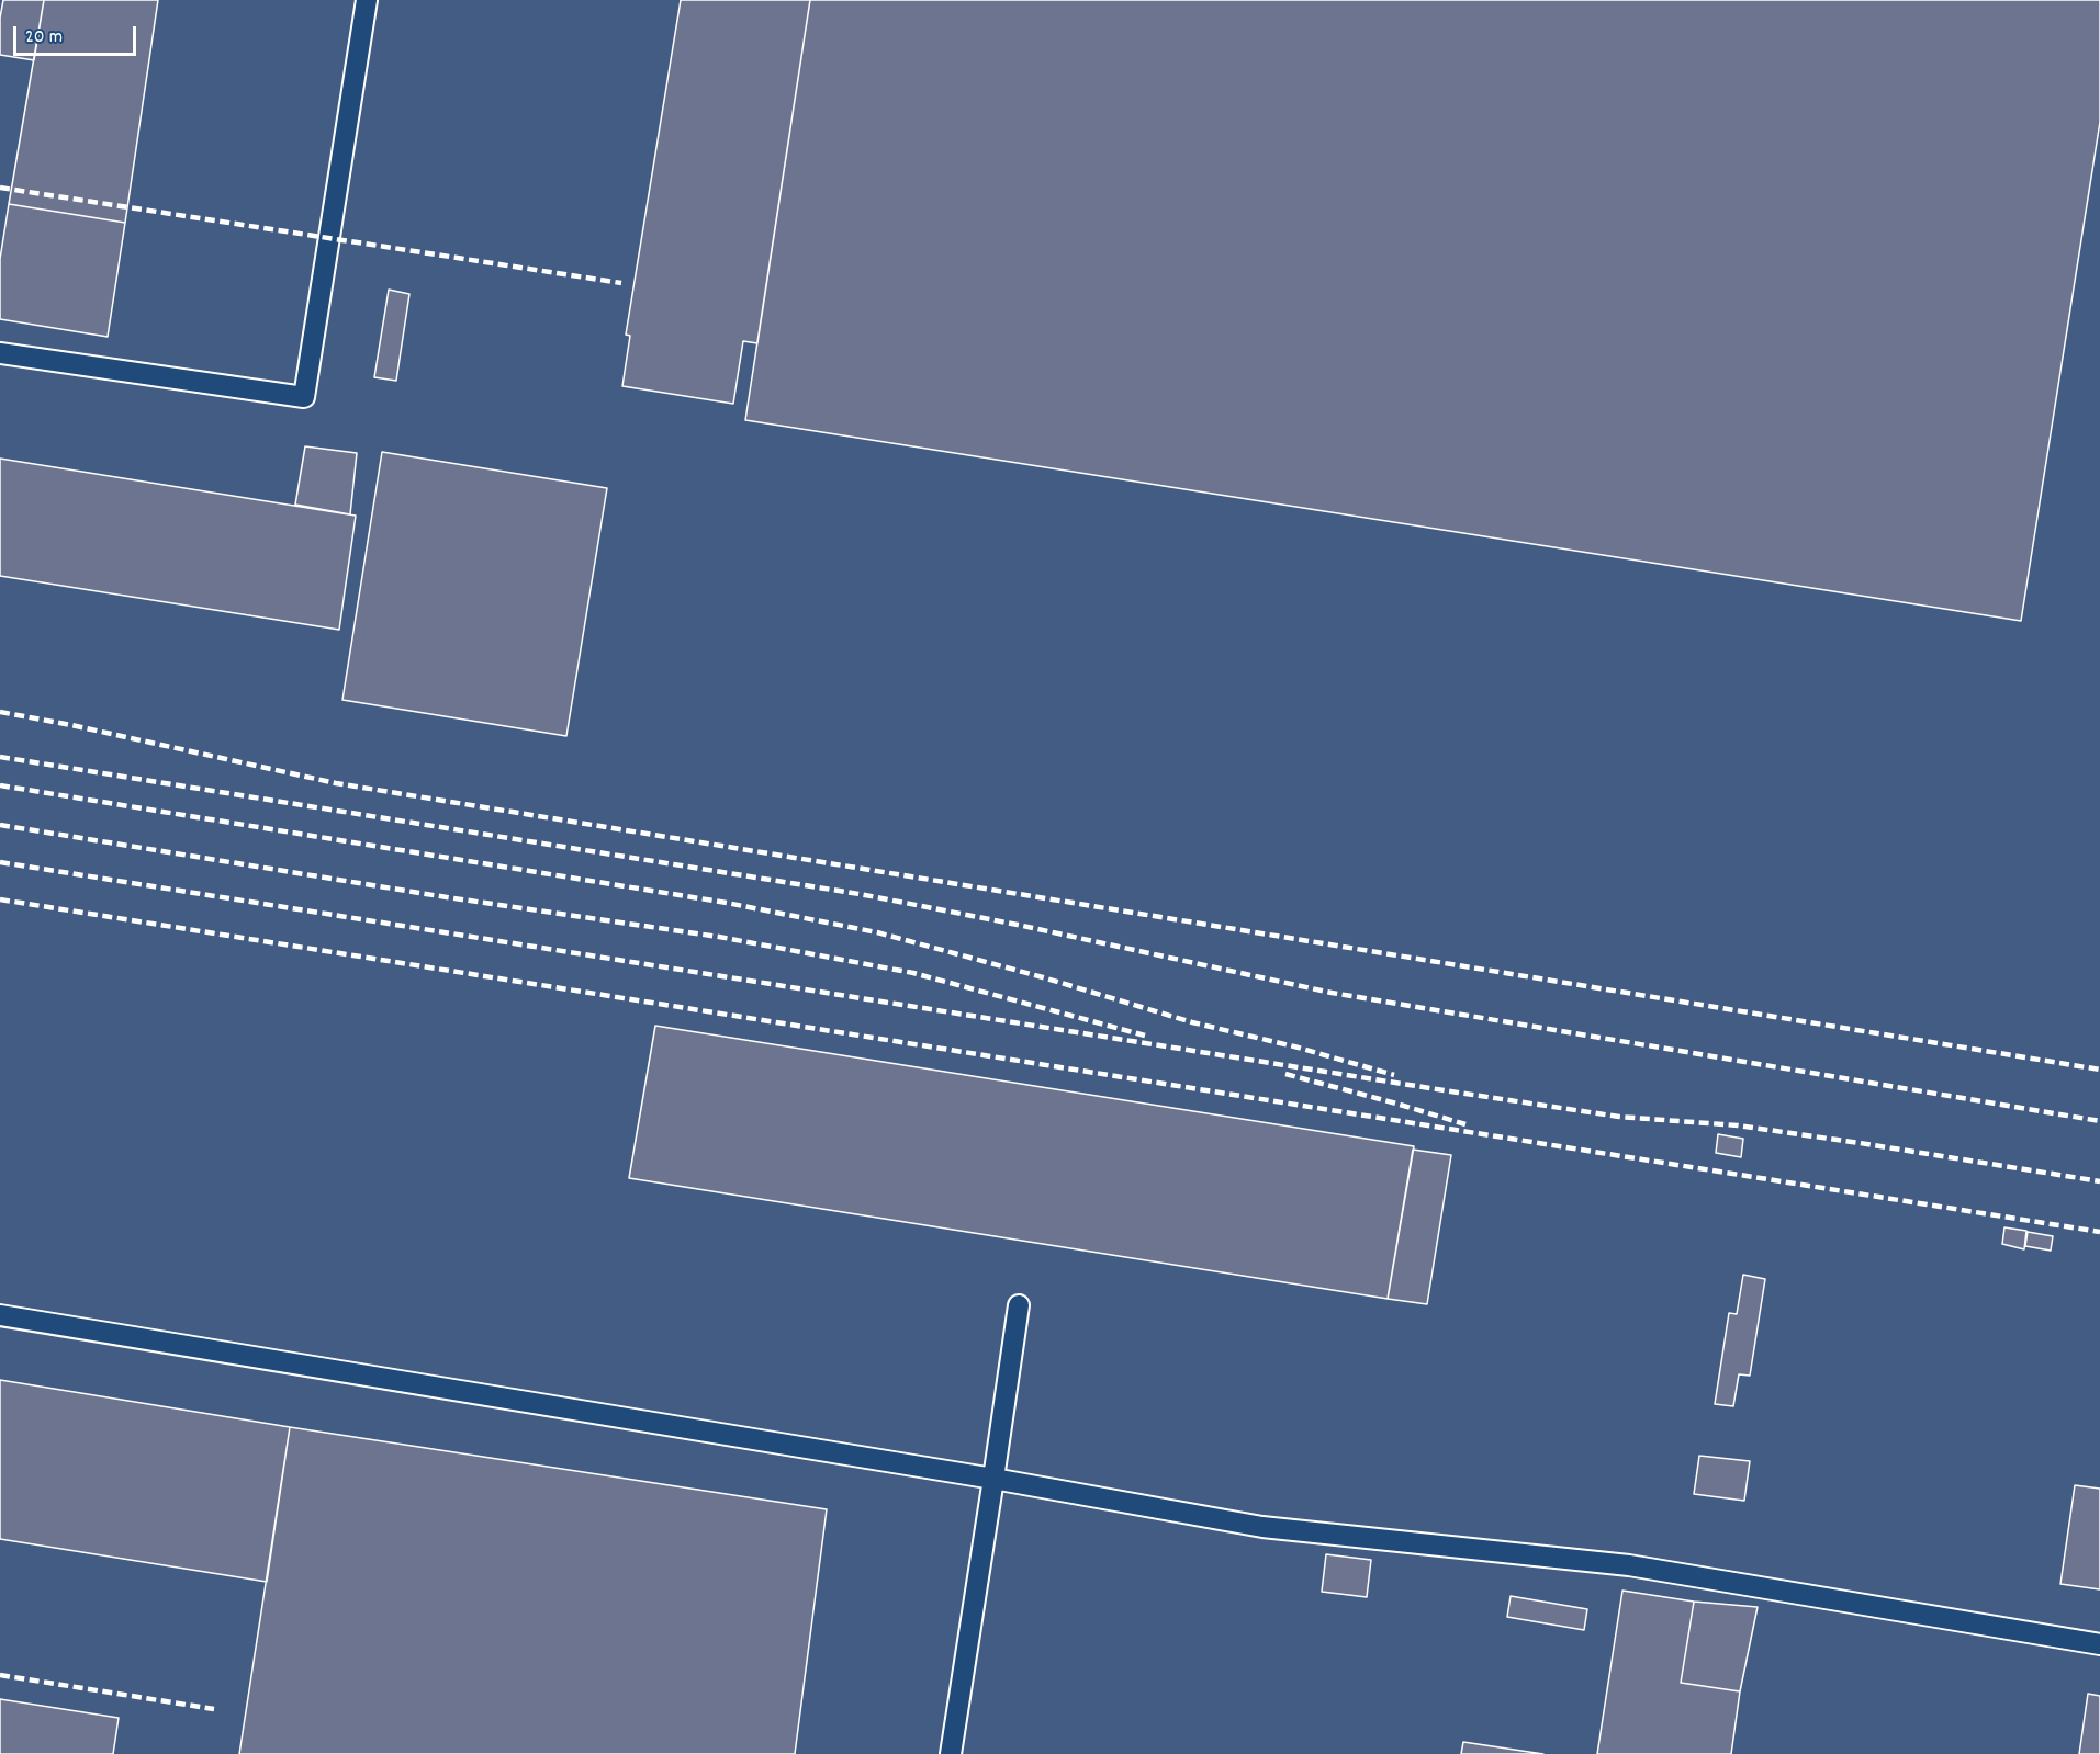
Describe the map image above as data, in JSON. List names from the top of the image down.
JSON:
{
  "scale_bar": "20 m"
}
